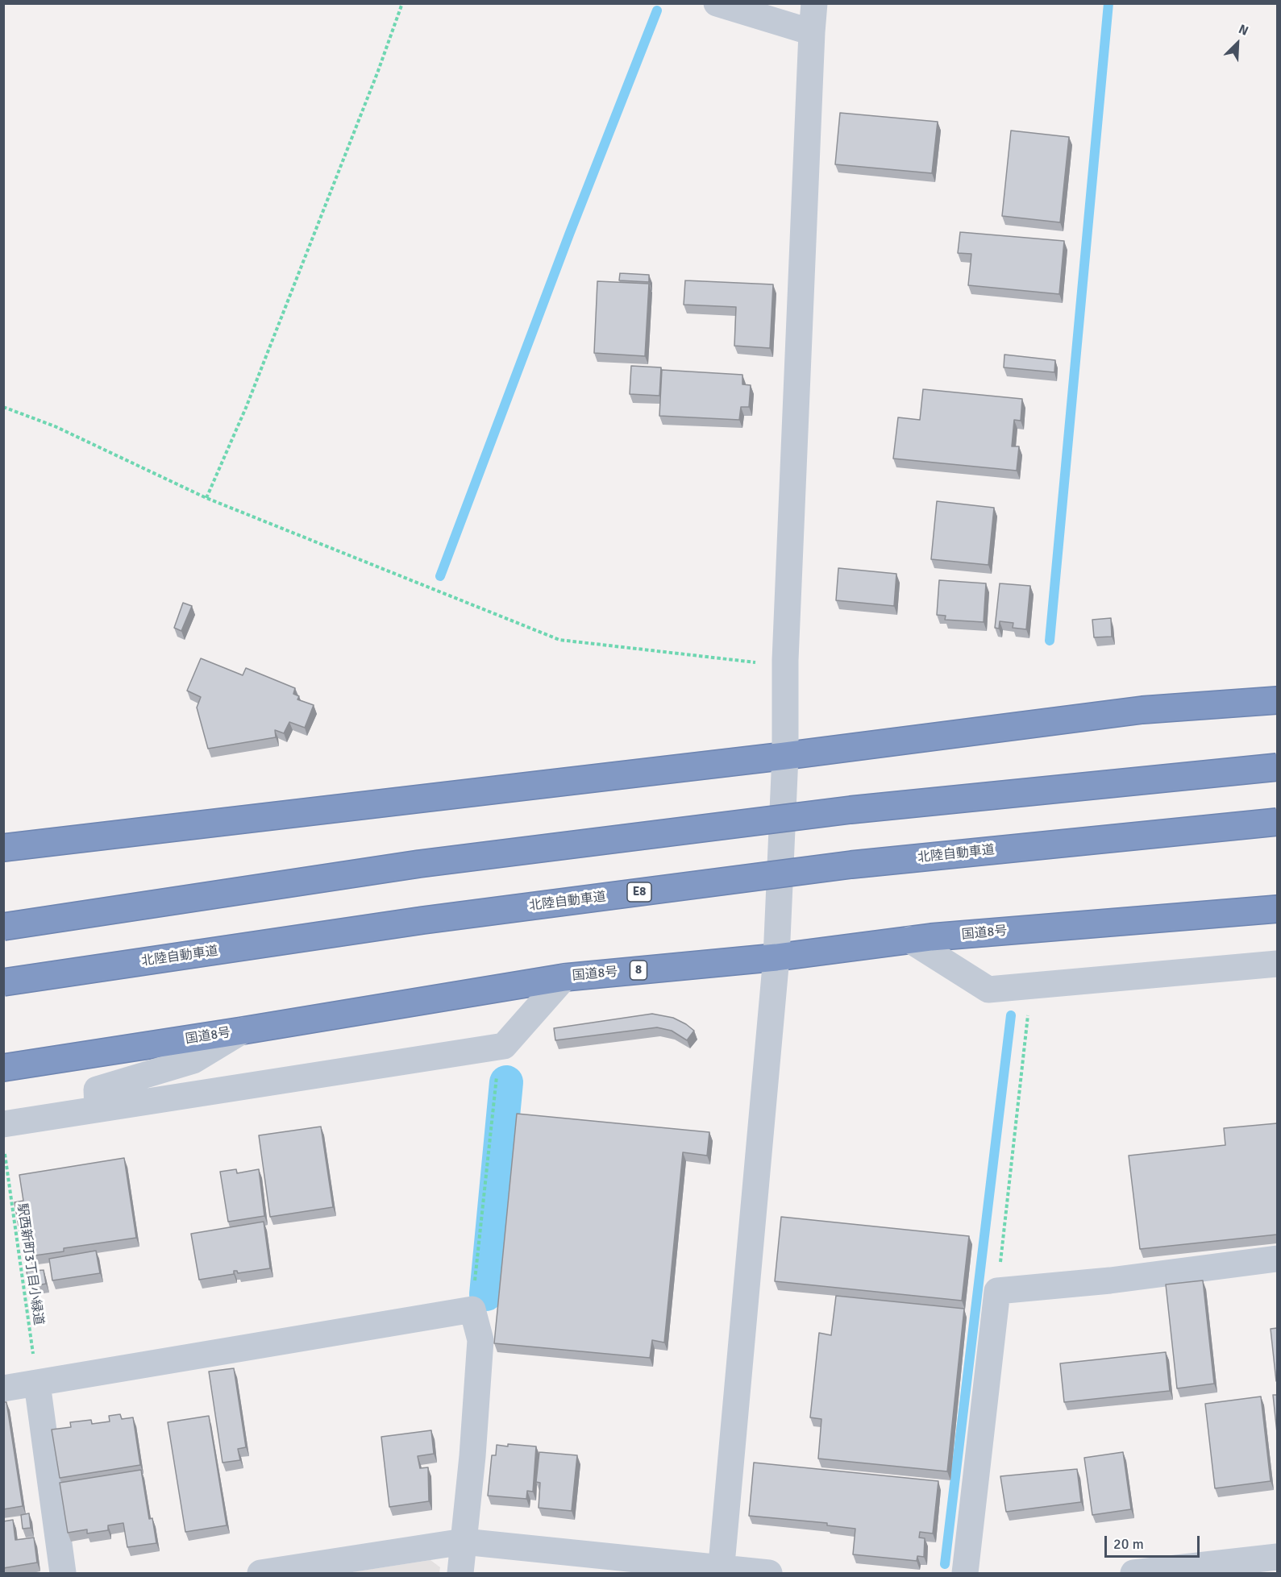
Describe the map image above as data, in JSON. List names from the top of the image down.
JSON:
{
  "streets": {
    "highway": [
      "北陸自動車道",
      "E8",
      "国道8号",
      "8"
    ],
    "path": ["駅西新町3丁目小緑道"]
  },
  "scale_bar": "20 m",
  "north": "top right"
}
